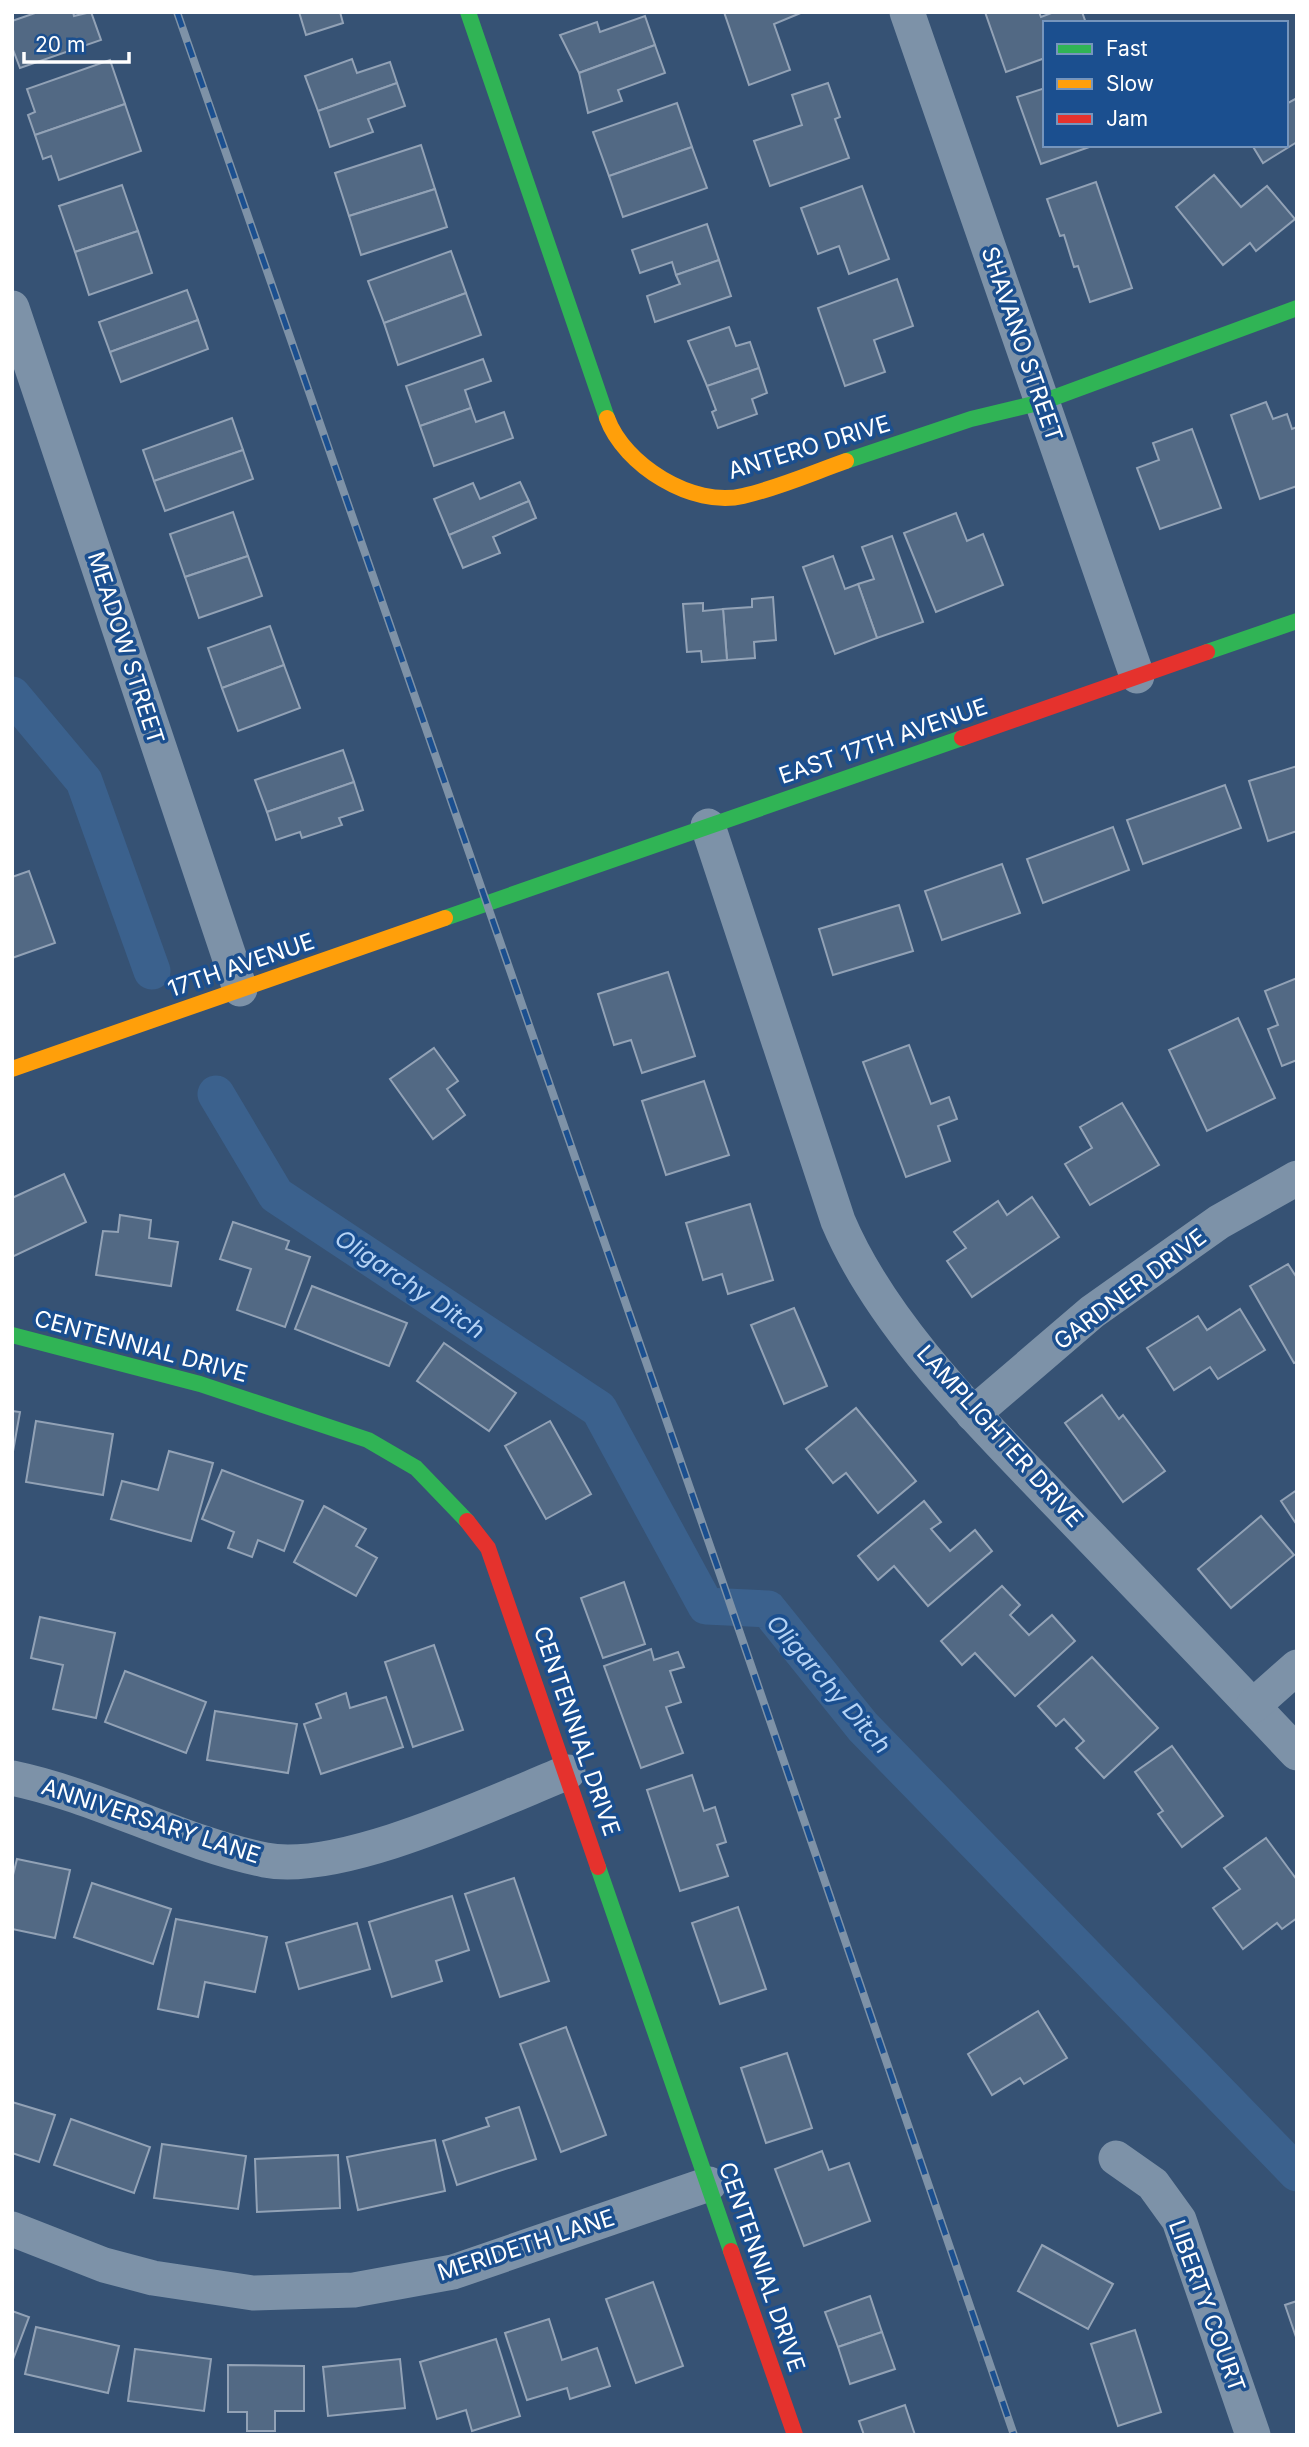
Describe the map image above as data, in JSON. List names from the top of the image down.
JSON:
{
  "streets": {
    "street": [
      "SHAVANO STREET",
      "ANTERO DRIVE",
      "MEADOW STREET",
      "EAST 17TH AVENUE",
      "17TH AVENUE",
      "GARDNER DRIVE",
      "CENTENNIAL DRIVE",
      "LAMPLIGHTER DRIVE",
      "ANNIVERSARY LANE",
      "MERIDETH LANE",
      "LIBERTY COURT"
    ]
  },
  "crossings": [
    ["SHAVANO STREET", "ANTERO DRIVE"],
    ["SHAVANO STREET", "EAST 17TH AVENUE"],
    ["MEADOW STREET", "17TH AVENUE"],
    ["EAST 17TH AVENUE", "17TH AVENUE"],
    ["EAST 17TH AVENUE", "LAMPLIGHTER DRIVE"],
    ["GARDNER DRIVE", "LAMPLIGHTER DRIVE"],
    ["CENTENNIAL DRIVE", "ANNIVERSARY LANE"],
    ["CENTENNIAL DRIVE", "MERIDETH LANE"]
  ],
  "water": ["Oligarchy Ditch"],
  "legend": ["Fast", "Slow", "Jam"],
  "scale_bar": "20 m"
}
